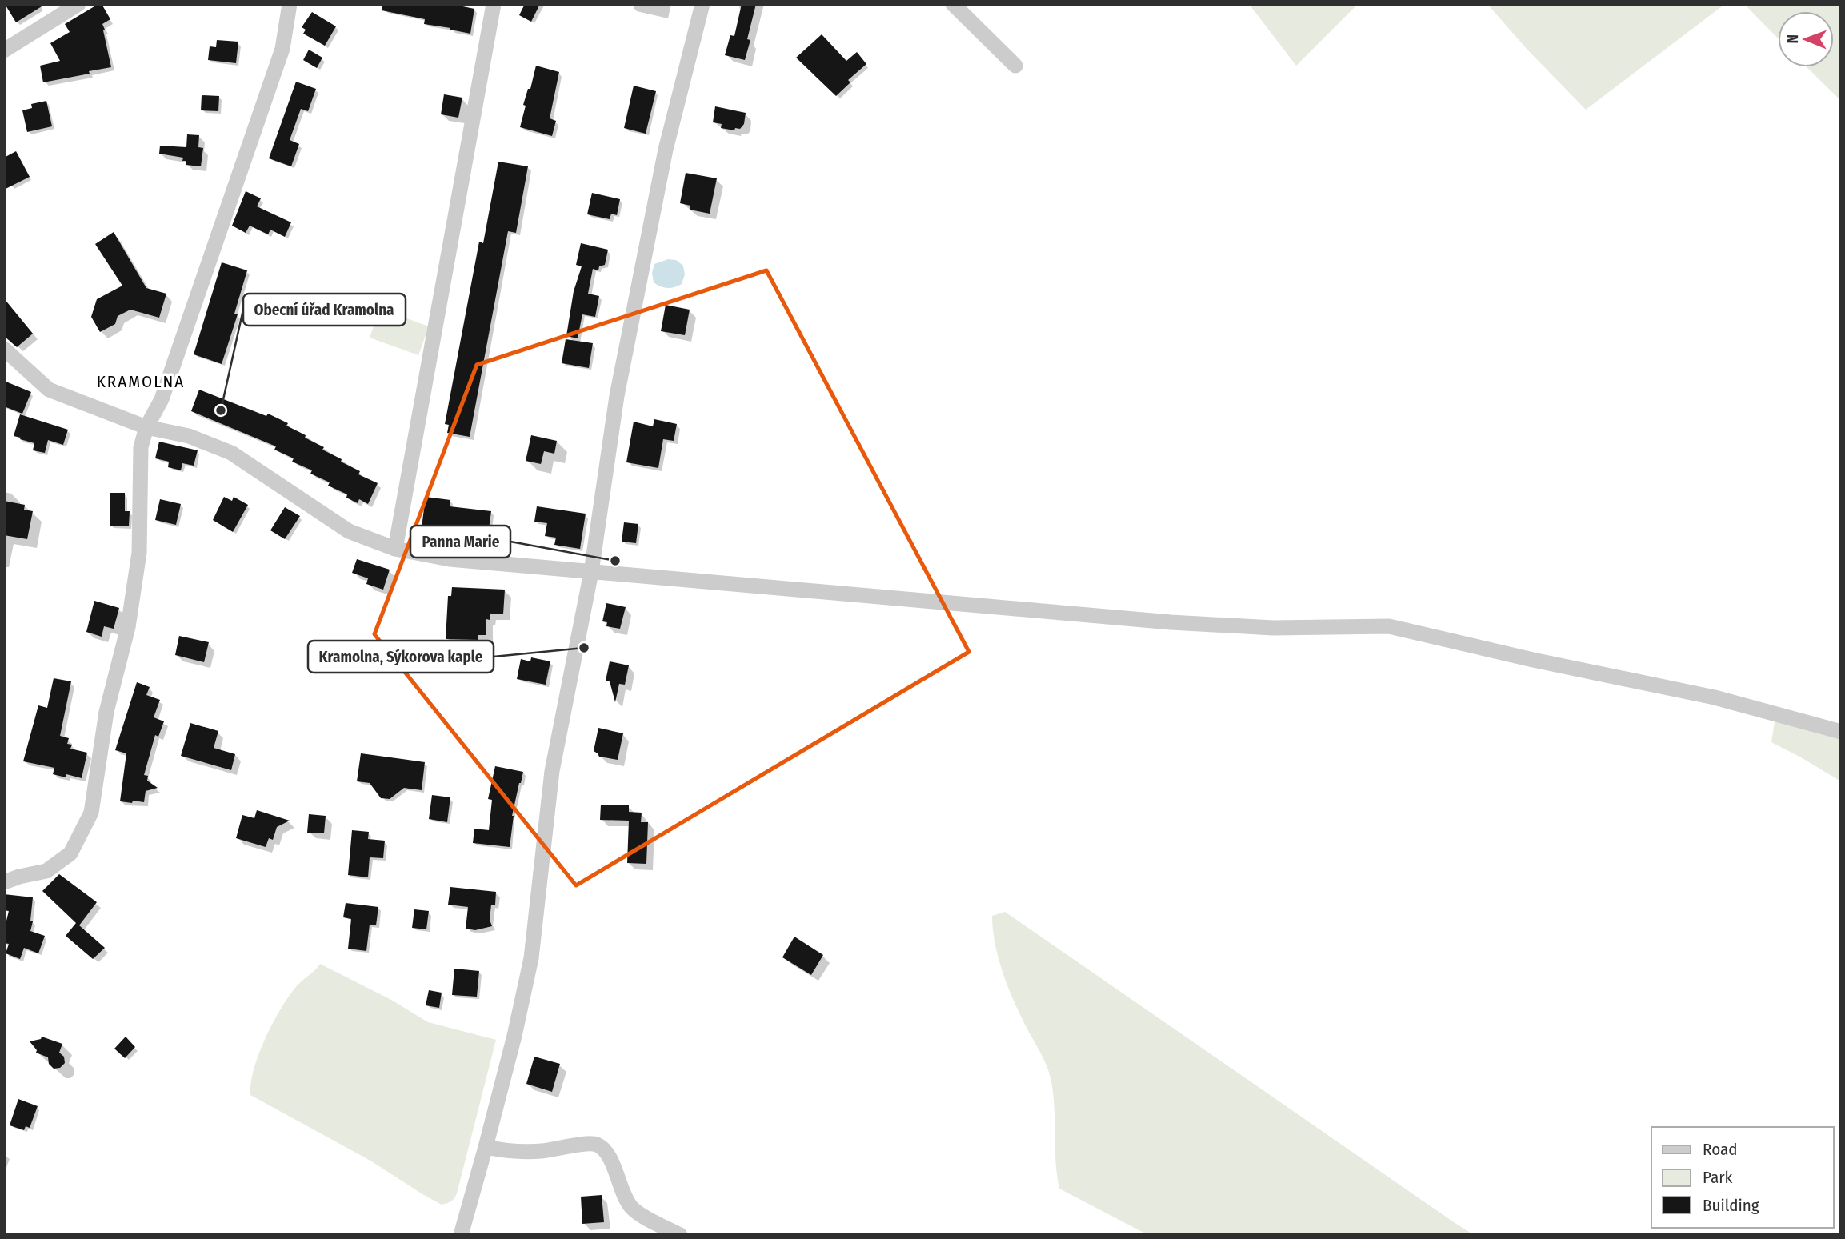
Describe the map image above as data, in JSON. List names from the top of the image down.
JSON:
{
  "districts": ["KRAMOLNA"],
  "places": ["Obecní úřad Kramolna", "Panna Marie", "Kramolna, Sýkorova kaple"],
  "legend": ["Road", "Park", "Building"],
  "north": "left"
}
